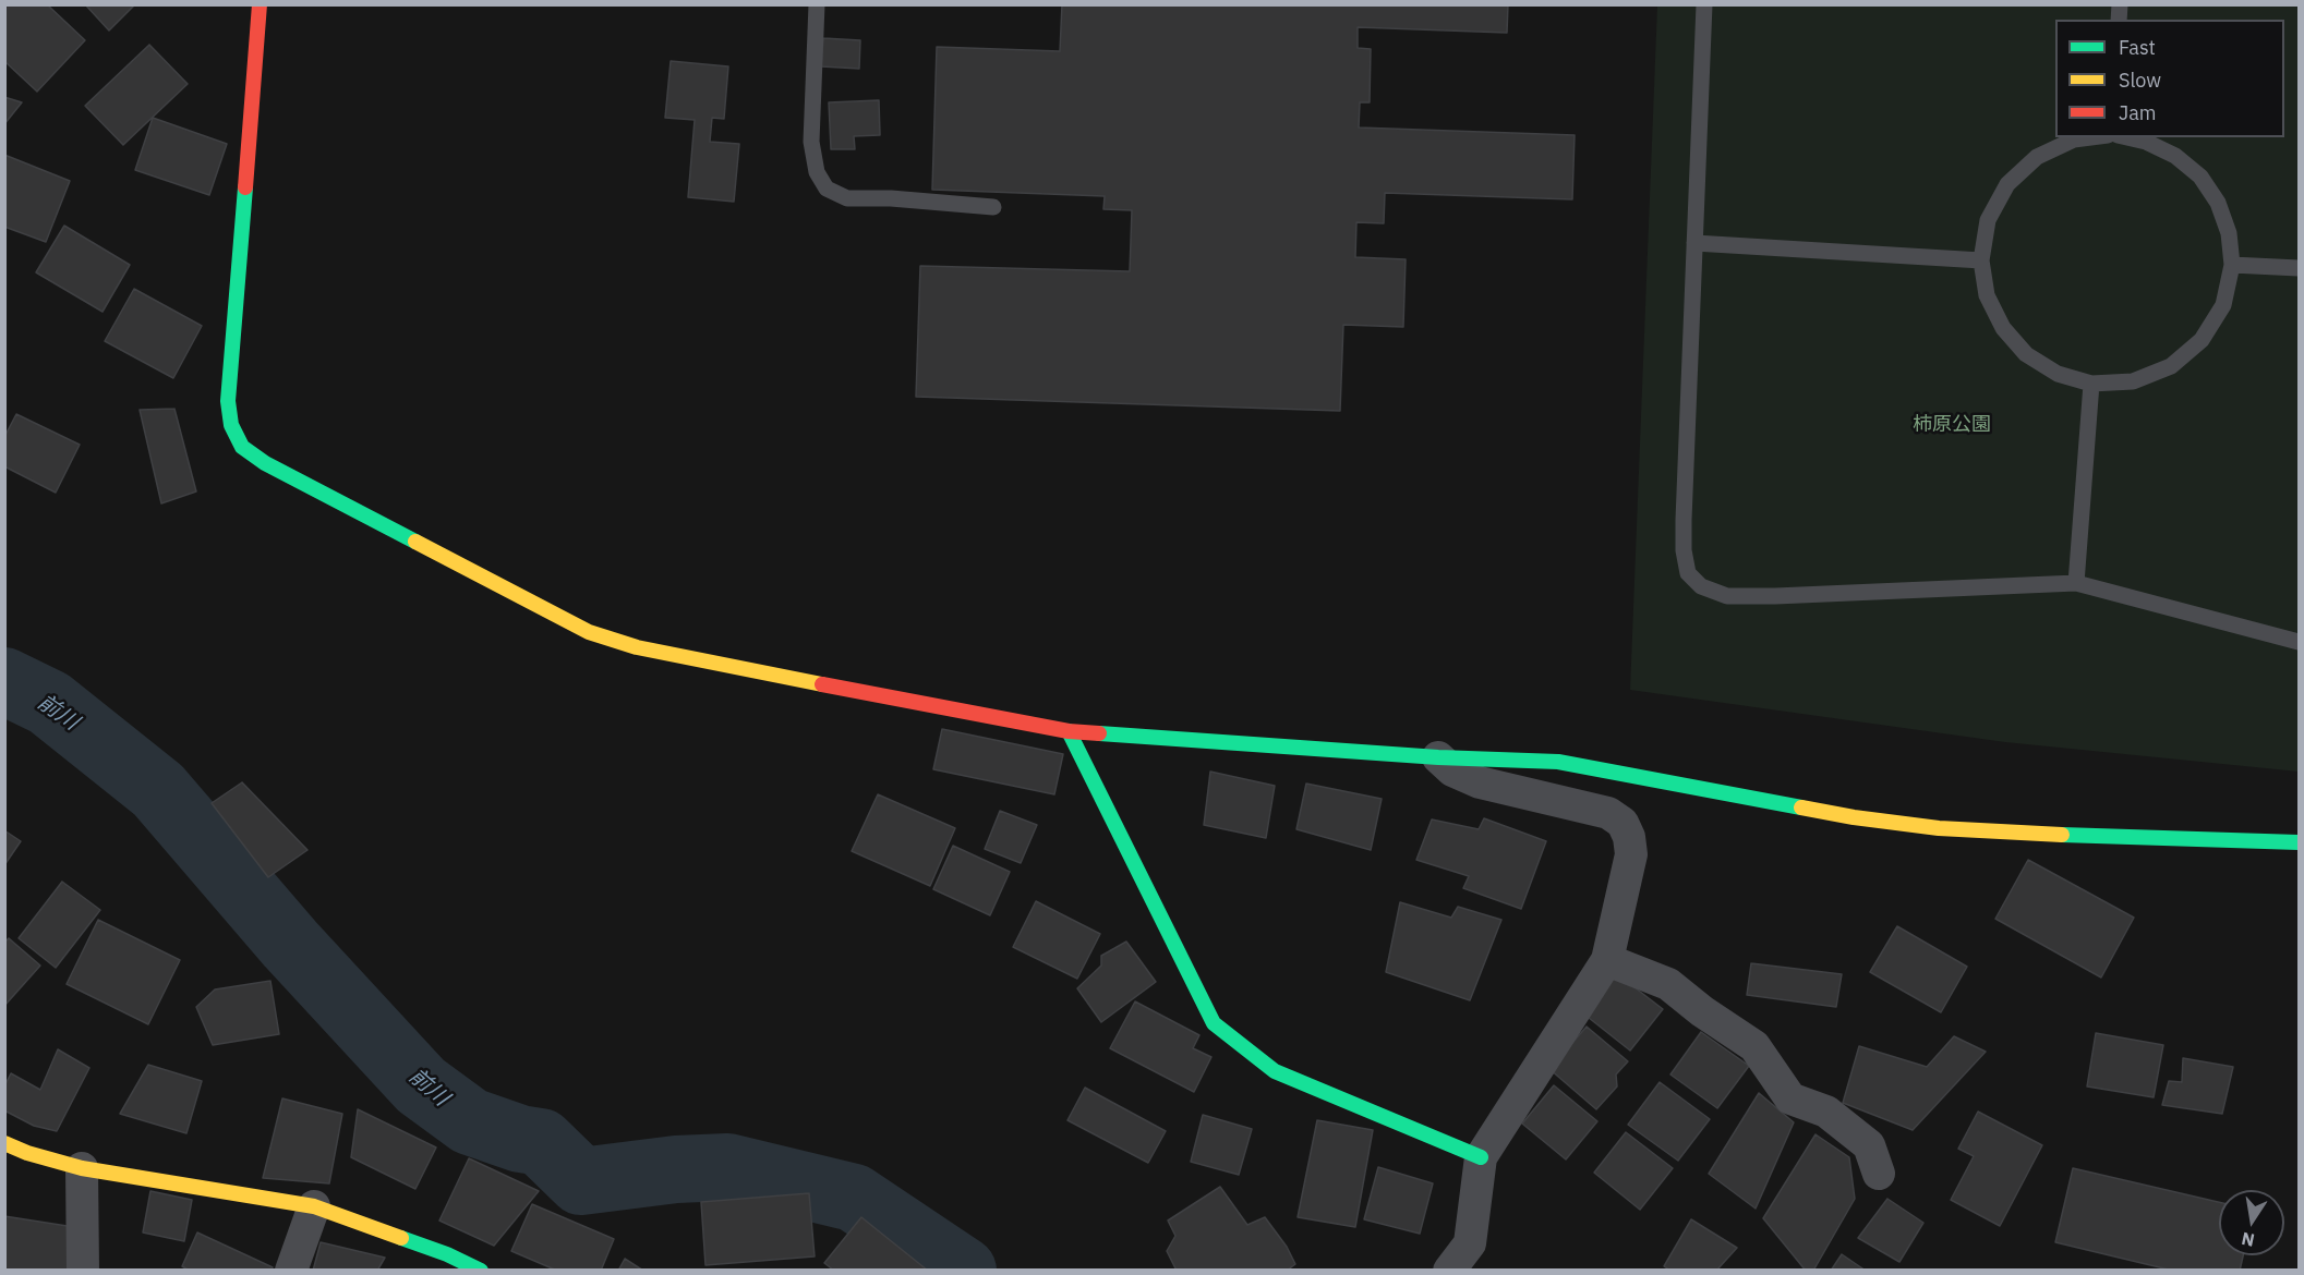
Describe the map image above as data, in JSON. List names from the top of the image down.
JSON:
{
  "water": ["前川"],
  "parks": ["柿原公園"],
  "legend": ["Fast", "Slow", "Jam"],
  "north": "bottom"
}
